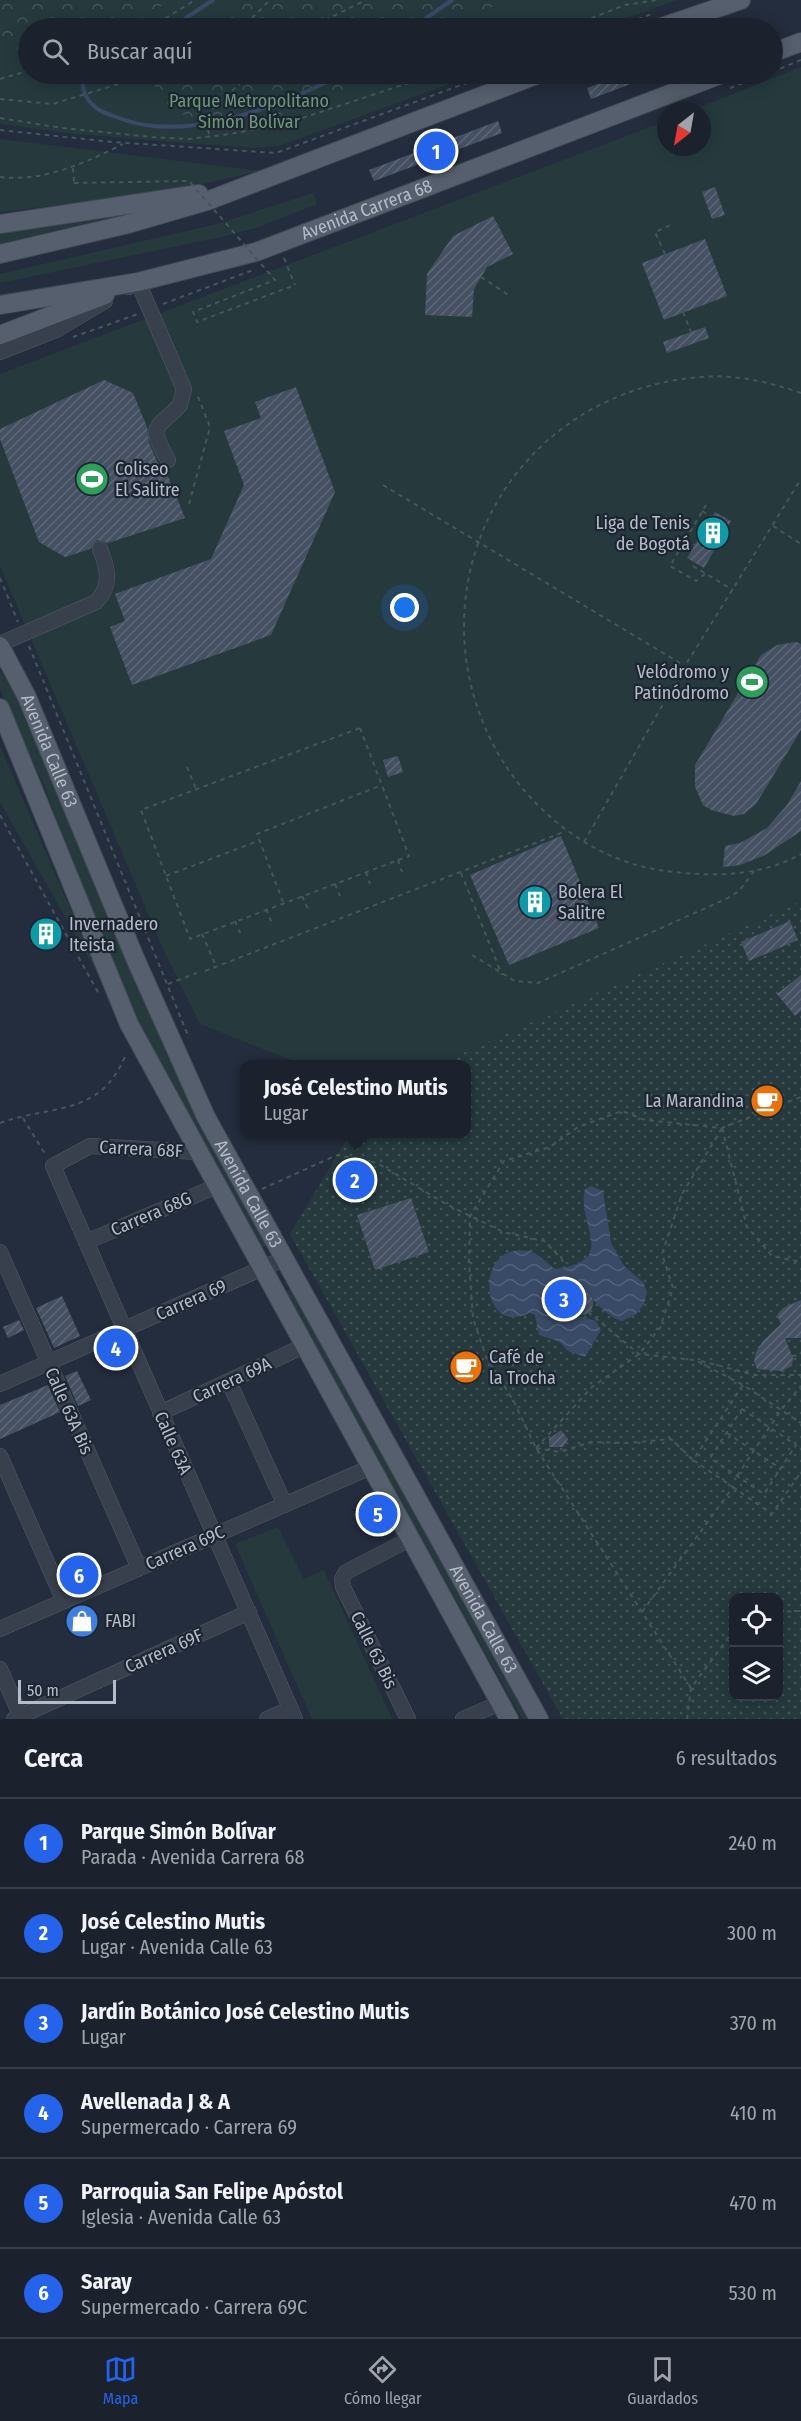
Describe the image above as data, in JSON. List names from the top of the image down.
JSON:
{
  "streets": {
    "main road": ["Avenida Carrera 68", "Avenida Calle 63"],
    "street": [
      "Carrera 68F",
      "Carrera 68G",
      "Carrera 69",
      "Carrera 69A",
      "Calle 63A Bis",
      "Calle 63A",
      "Carrera 69C",
      "Calle 63 Bis",
      "Carrera 69F"
    ]
  },
  "crossings": [
    ["Avenida Calle 63", "Carrera 68F"],
    ["Avenida Calle 63", "Carrera 68G"],
    ["Avenida Calle 63", "Carrera 69"],
    ["Avenida Calle 63", "Carrera 69A"],
    ["Avenida Calle 63", "Carrera 69C"],
    ["Avenida Calle 63", "Calle 63 Bis"],
    ["Carrera 68F", "Calle 63A"],
    ["Carrera 68G", "Calle 63A"],
    ["Carrera 69", "Calle 63A Bis"],
    ["Carrera 69", "Calle 63A"],
    ["Carrera 69A", "Calle 63A"],
    ["Calle 63A Bis", "Carrera 69C"],
    ["Calle 63A", "Carrera 69C"],
    ["Calle 63A", "Carrera 69F"]
  ],
  "parks": ["Parque Metropolitano Simón Bolívar"],
  "places": {
    "sports": ["Coliseo El Salitre", "Velódromo y Patinódromo"],
    "building": ["Liga de Tenis de Bogotá", "Bolera El Salitre", "Invernadero Iteista"],
    "cafe": ["La Marandina", "Café de la Trocha"],
    "shop": ["FABI"]
  },
  "scale_bar": "50 m",
  "north": "bottom left",
  "page": {
    "search": "Buscar aquí",
    "pins": [
      "1",
      "2",
      "3",
      "4",
      "5",
      "6"
    ],
    "popup": ["José Celestino Mutis", "Lugar"],
    "scale": "50 m",
    "heading": ["Cerca", "6 resultados"],
    "list": [
      {
        "mark": "1",
        "name": "Parque Simón Bolívar",
        "note": "Parada · Avenida Carrera 68",
        "value": "240 m"
      },
      {
        "mark": "2",
        "name": "José Celestino Mutis",
        "note": "Lugar · Avenida Calle 63",
        "value": "300 m"
      },
      {
        "mark": "3",
        "name": "Jardín Botánico José Celestino Mutis",
        "note": "Lugar",
        "value": "370 m"
      },
      {
        "mark": "4",
        "name": "Avellenada J & A",
        "note": "Supermercado · Carrera 69",
        "value": "410 m"
      },
      {
        "mark": "5",
        "name": "Parroquia San Felipe Apóstol",
        "note": "Iglesia · Avenida Calle 63",
        "value": "470 m"
      },
      {
        "mark": "6",
        "name": "Saray",
        "note": "Supermercado · Carrera 69C",
        "value": "530 m"
      }
    ],
    "nav": ["Mapa", "Cómo llegar", "Guardados"]
  }
}
